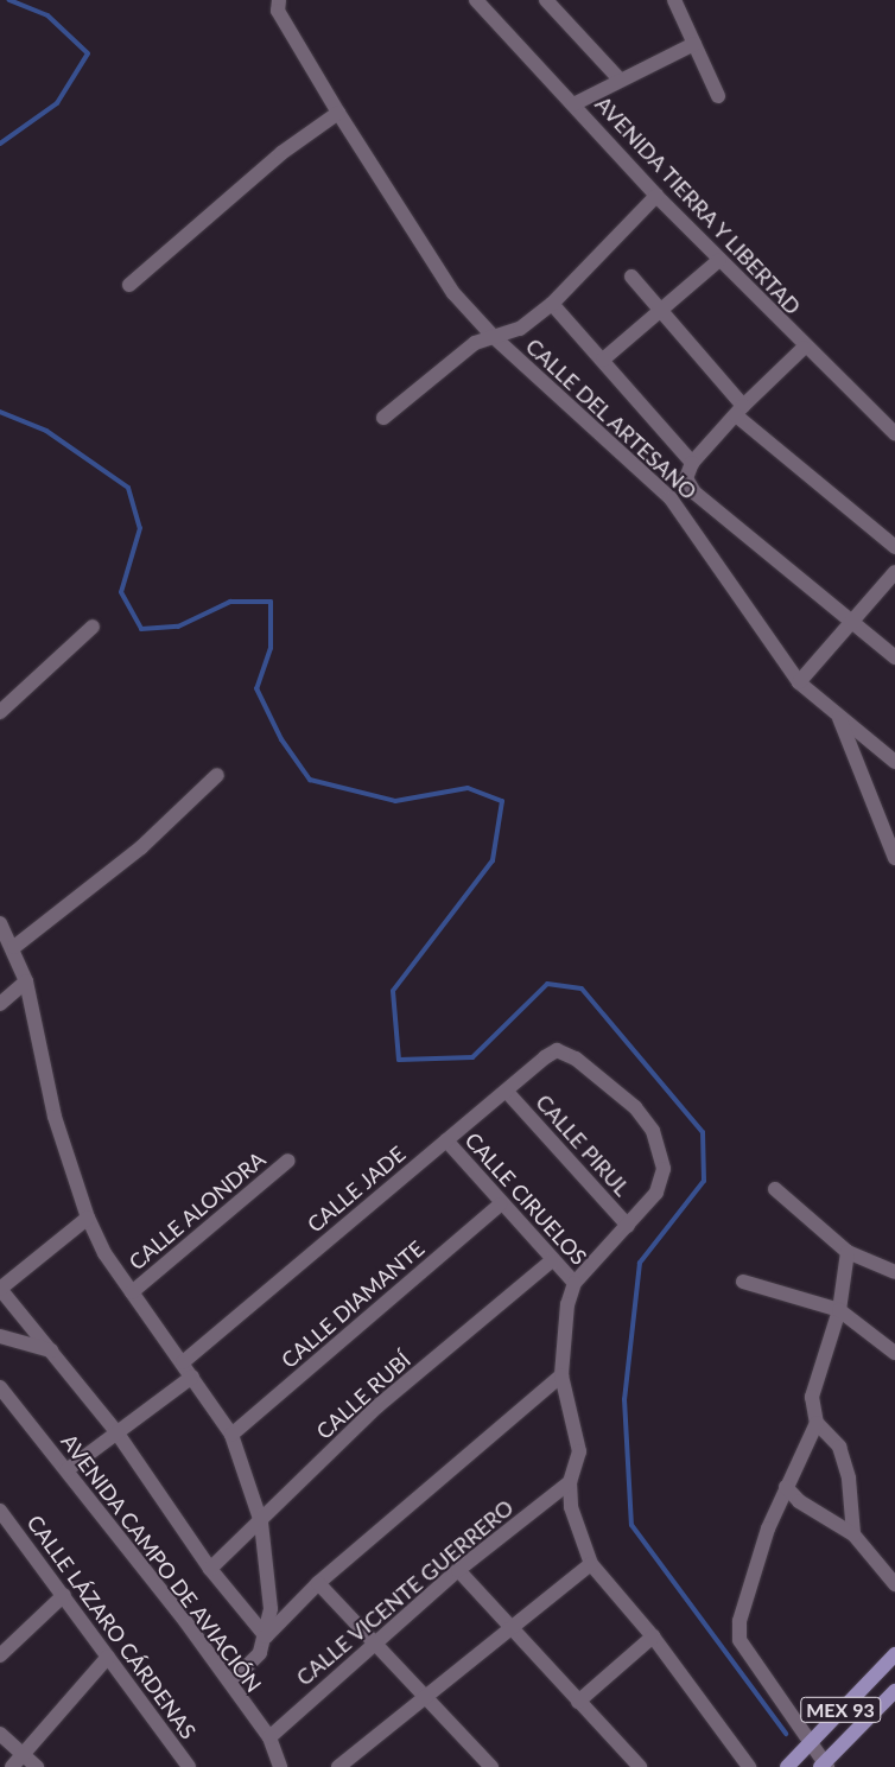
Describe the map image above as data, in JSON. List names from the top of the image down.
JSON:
{
  "streets": {
    "main road": ["MEX 93"],
    "street": [
      "AVENIDA TIERRA Y LIBERTAD",
      "CALLE DEL ARTESANO",
      "CALLE PIRUL",
      "CALLE JADE",
      "CALLE CIRUELOS",
      "CALLE ALONDRA",
      "CALLE DIAMANTE",
      "CALLE RUBÍ",
      "AVENIDA CAMPO DE AVIACIÓN",
      "CALLE VICENTE GUERRERO",
      "CALLE LÁZARO CÁRDENAS"
    ]
  },
  "crossings": [
    ["CALLE PIRUL", "CALLE JADE"],
    ["CALLE JADE", "CALLE CIRUELOS"],
    ["CALLE CIRUELOS", "CALLE DIAMANTE"],
    ["CALLE CIRUELOS", "CALLE RUBÍ"],
    ["AVENIDA CAMPO DE AVIACIÓN", "CALLE VICENTE GUERRERO"]
  ]
}
